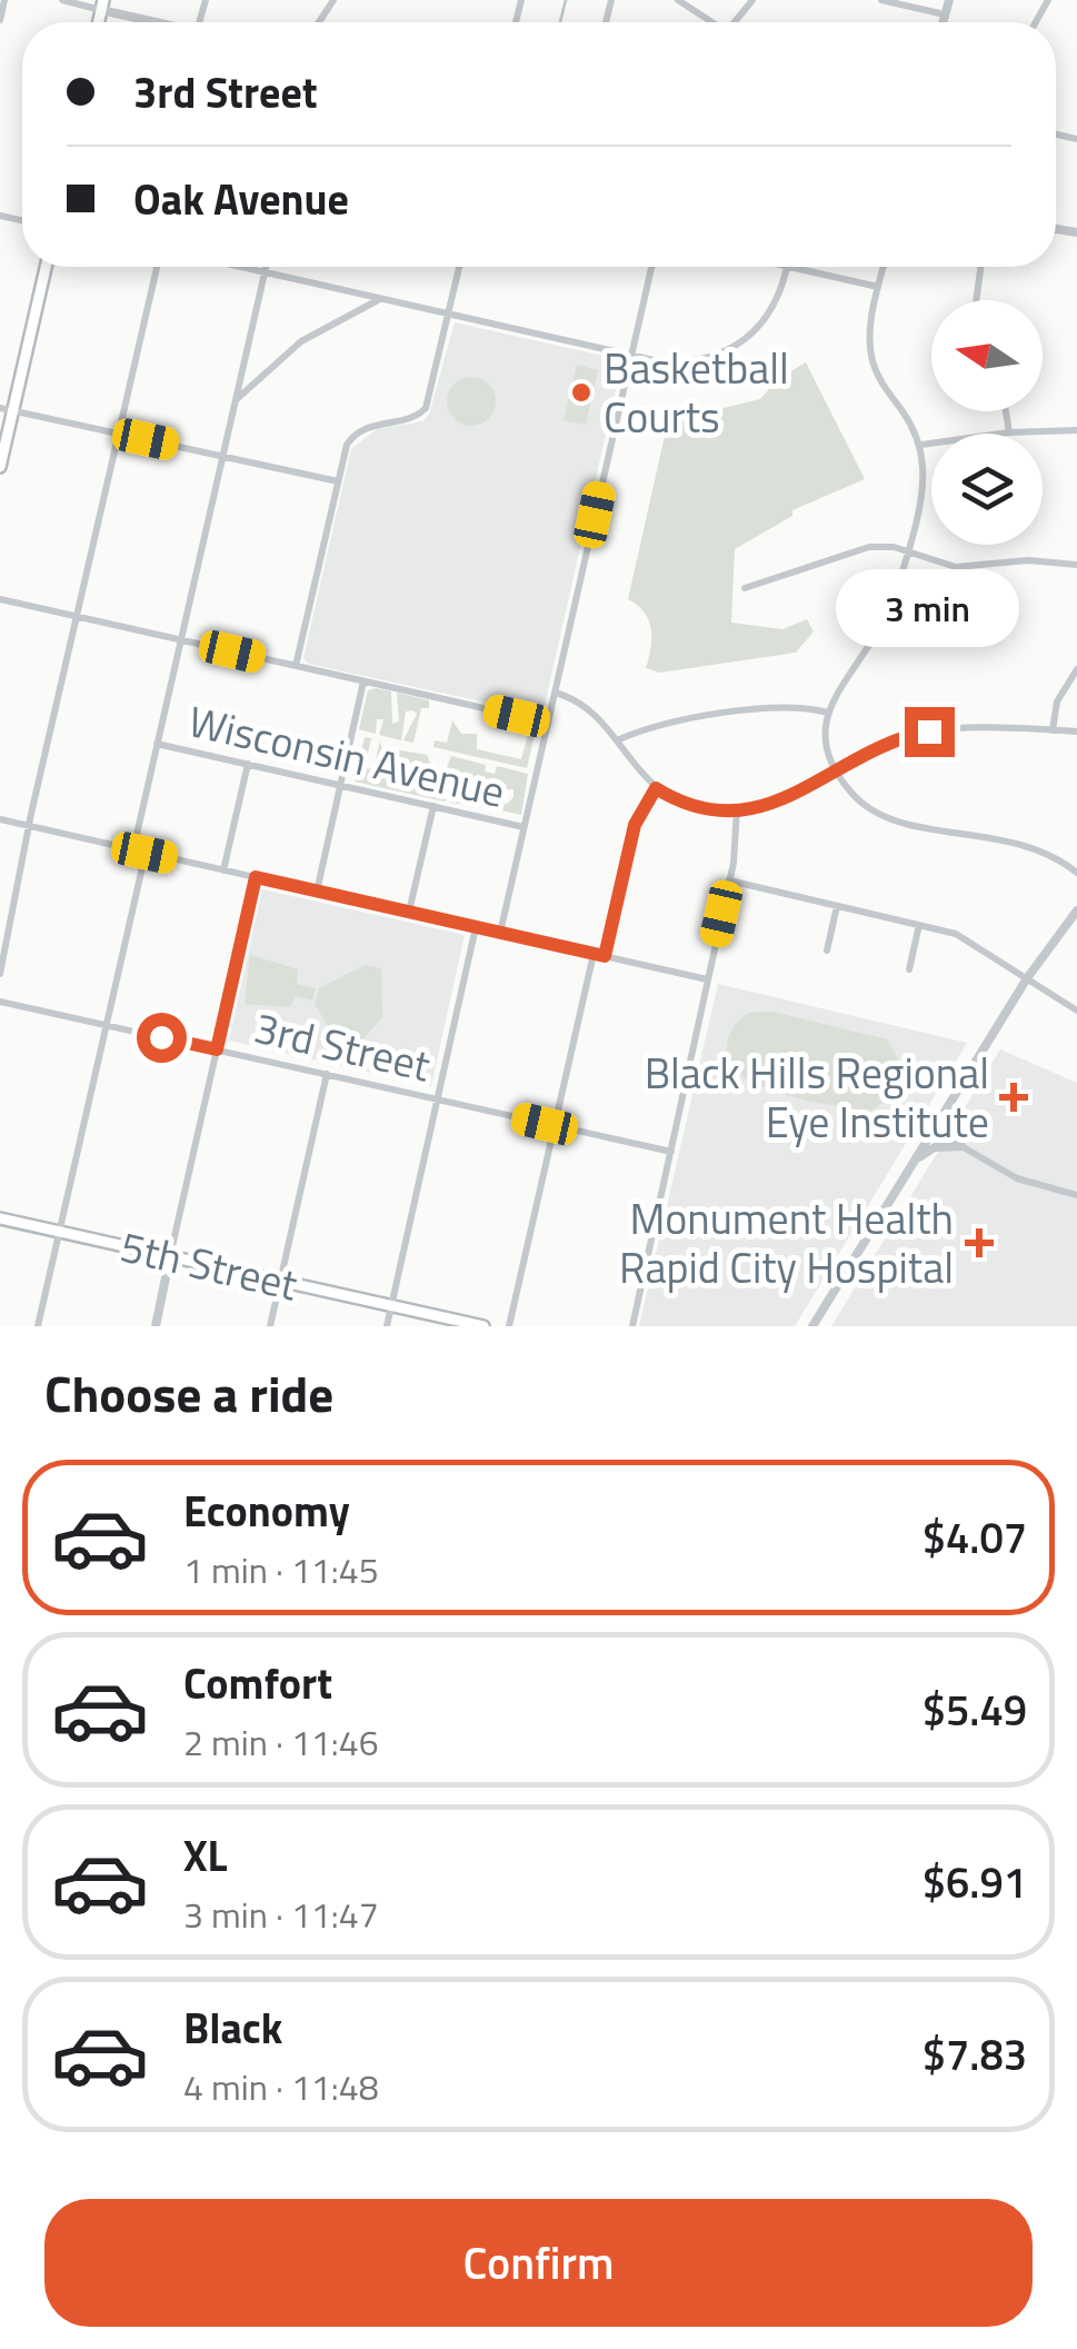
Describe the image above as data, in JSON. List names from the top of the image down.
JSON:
{
  "streets": {
    "main road": ["5th Street"],
    "street": ["Wisconsin Avenue", "3rd Street"]
  },
  "places": {
    "other": ["Basketball Courts"],
    "health": ["Black Hills Regional Eye Institute", "Monument Health Rapid City Hospital"]
  },
  "north": "left",
  "page": {
    "banner": ["3rd Street", "Oak Avenue"],
    "bubble": "3 min",
    "heading": "Choose a ride",
    "list": [
      {
        "name": "Economy",
        "note": "1 min · 11:45",
        "value": "$4.07"
      },
      {
        "name": "Comfort",
        "note": "2 min · 11:46",
        "value": "$5.49"
      },
      {
        "name": "XL",
        "note": "3 min · 11:47",
        "value": "$6.91"
      },
      {
        "name": "Black",
        "note": "4 min · 11:48",
        "value": "$7.83"
      }
    ],
    "buttons": "Confirm"
  }
}
